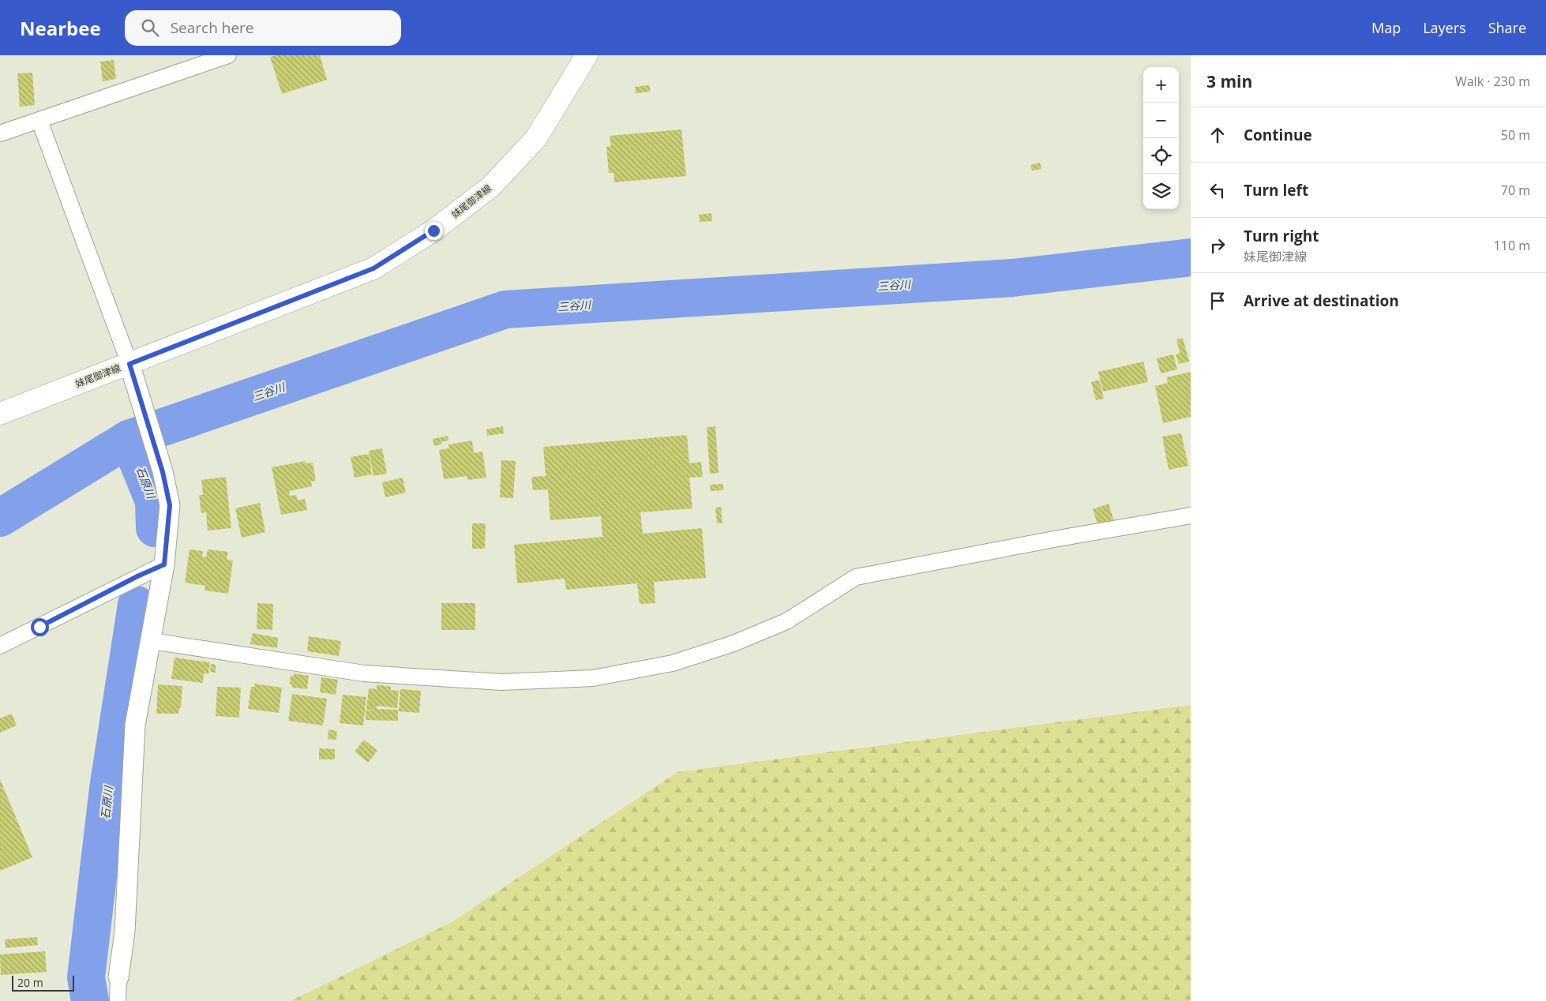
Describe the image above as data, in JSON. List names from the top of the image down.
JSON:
{
  "streets": {
    "main road": ["妹尾御津線"]
  },
  "water": ["三谷川", "石原川"],
  "scale_bar": "20 m",
  "page": {
    "header": "Nearbee",
    "search": "Search here",
    "nav": ["Map", "Layers", "Share"],
    "heading": ["3 min", "Walk · 230 m"],
    "map_buttons": ["+", "−"],
    "list": [
      ["Continue", "50 m"],
      ["Turn left", "70 m"],
      ["Turn right", "妹尾御津線", "110 m"],
      "Arrive at destination"
    ],
    "scale": "20 m"
  }
}
